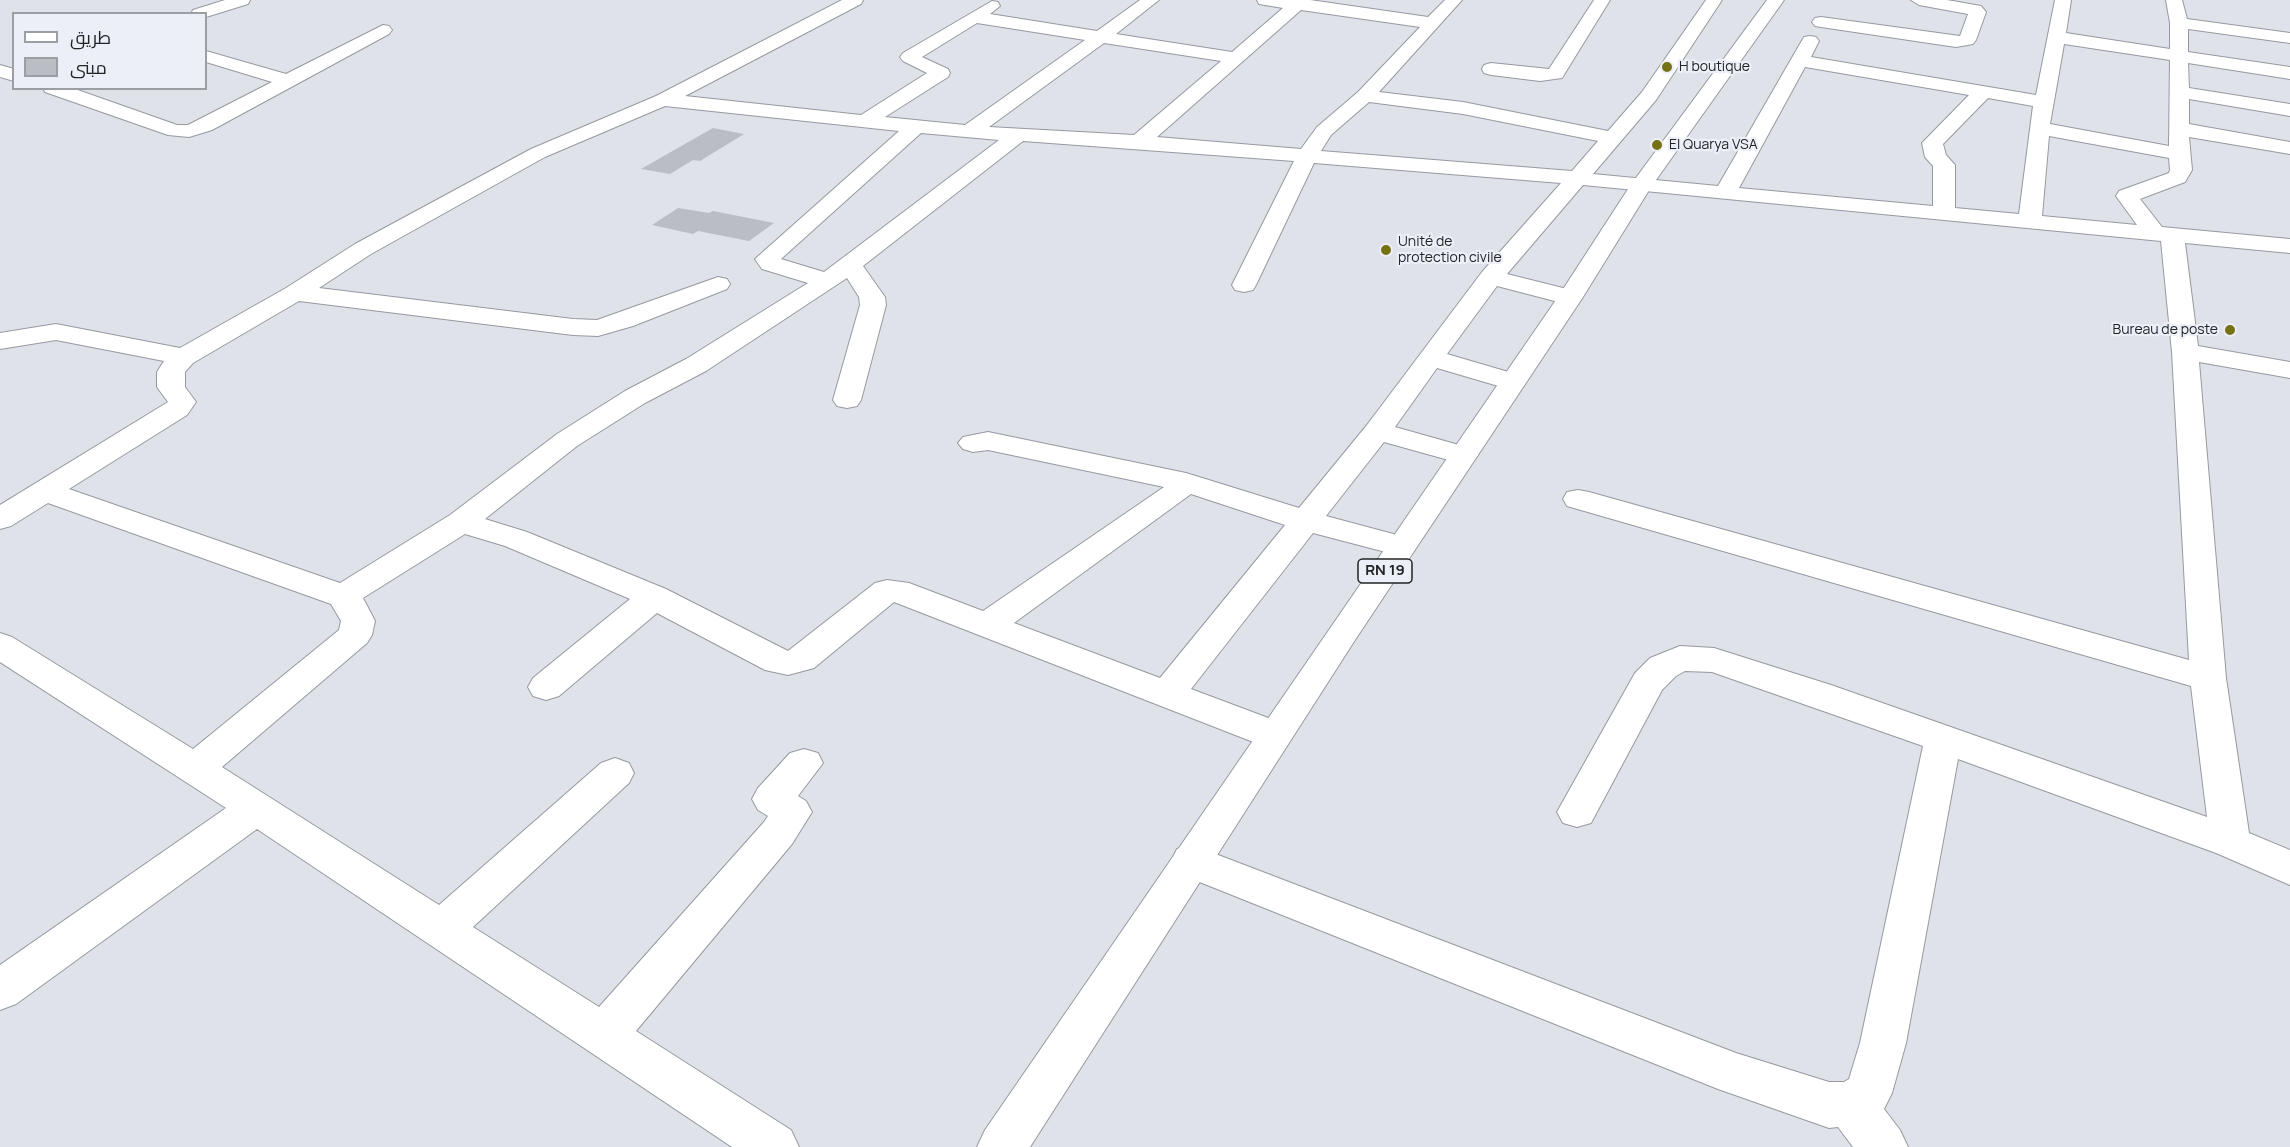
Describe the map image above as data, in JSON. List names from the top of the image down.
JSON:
{
  "streets": {
    "main road": ["RN 19"]
  },
  "places": [
    "H boutique",
    "El Quarya VSA",
    "Unité de protection civile",
    "Bureau de poste"
  ],
  "legend": ["طريق", "مبنى"]
}
